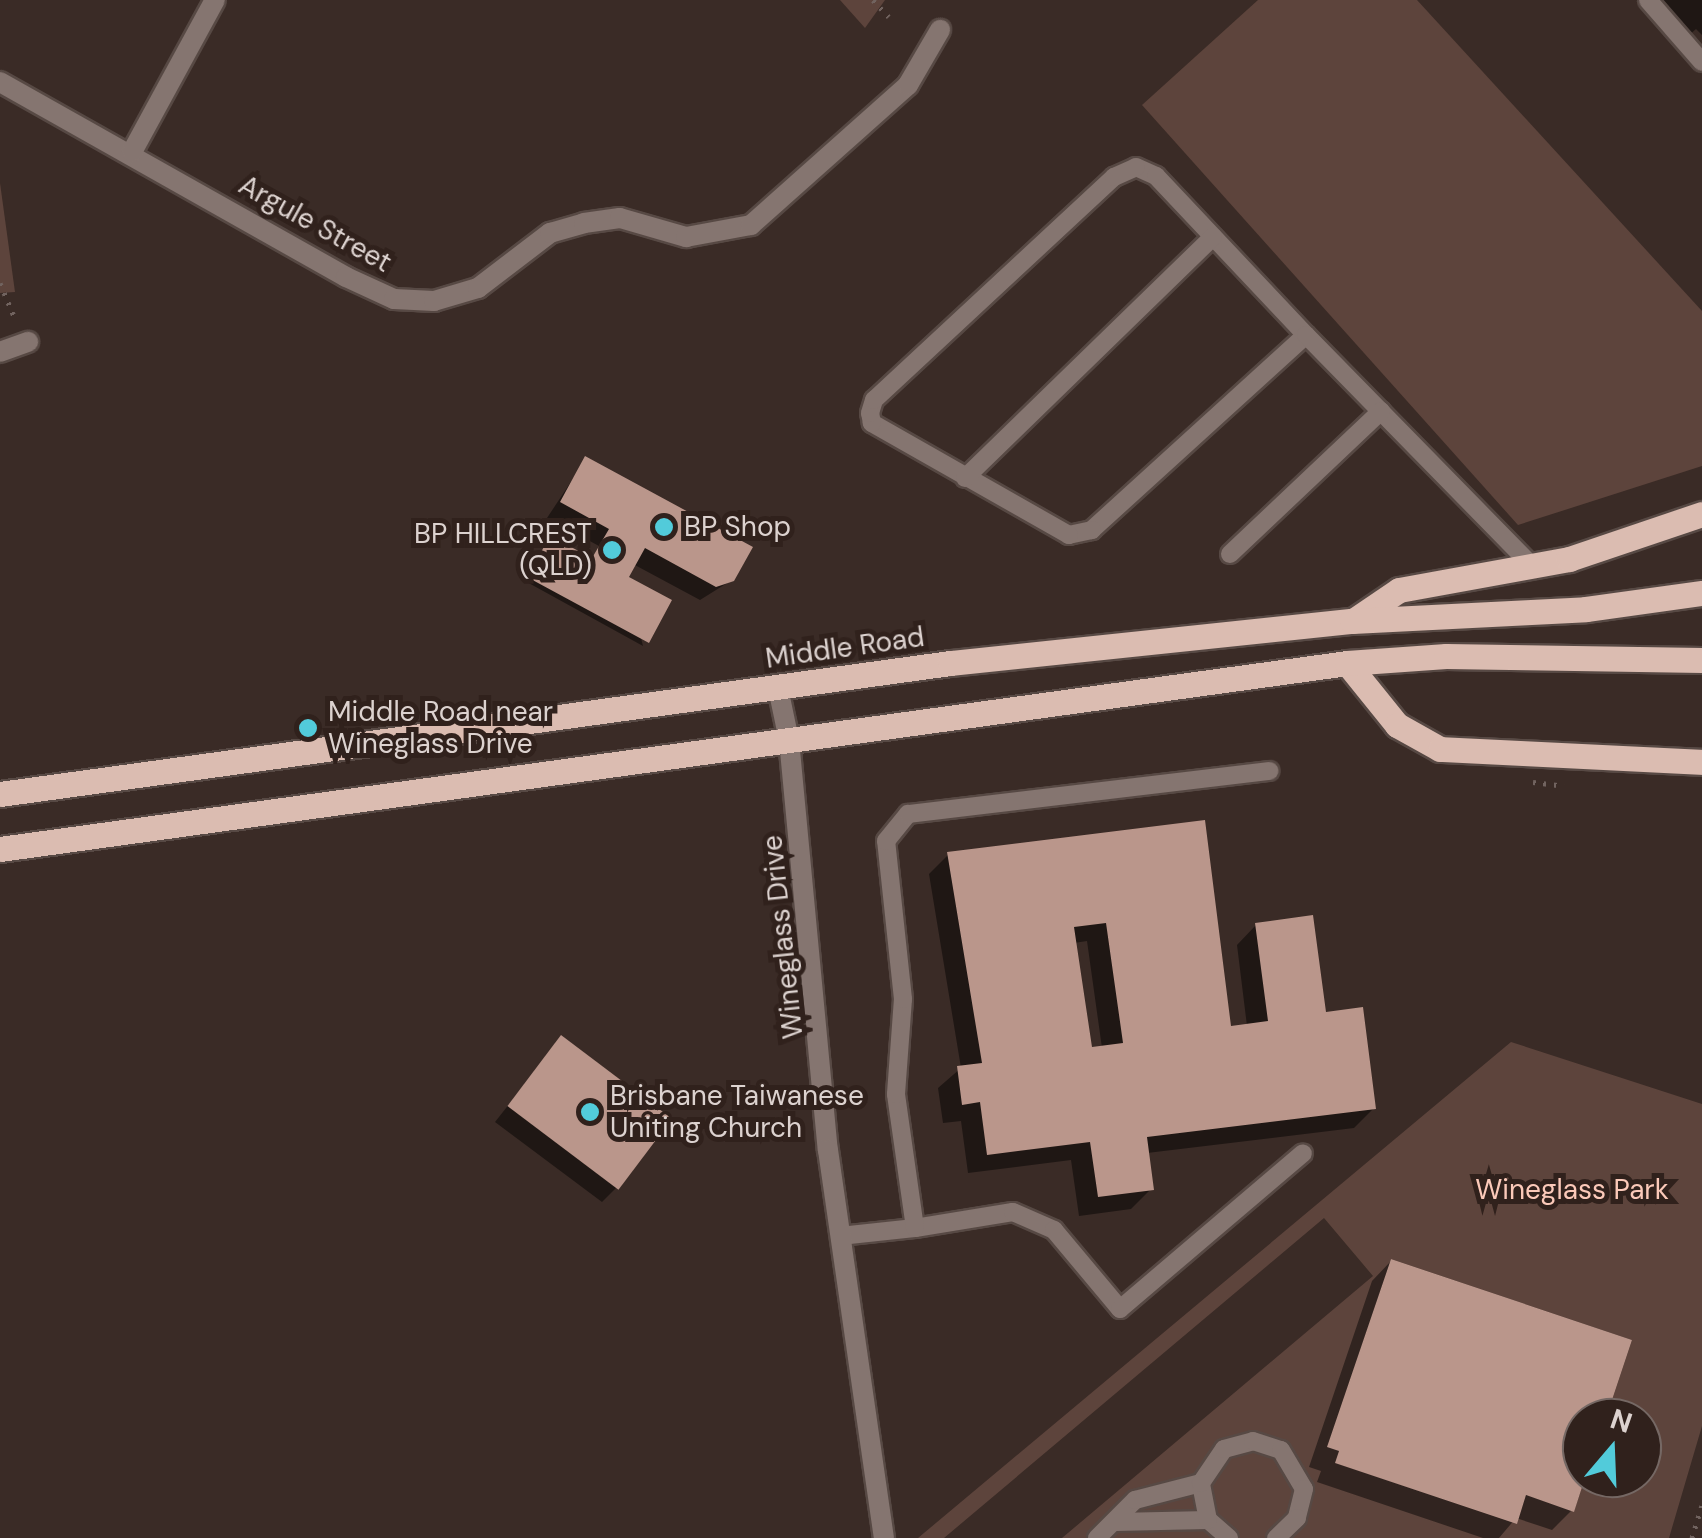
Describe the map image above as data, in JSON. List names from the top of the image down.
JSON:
{
  "streets": {
    "main road": ["Middle Road"],
    "street": ["Argule Street", "Wineglass Drive"]
  },
  "crossings": [
    ["Middle Road", "Wineglass Drive"]
  ],
  "parks": ["Wineglass Park"],
  "places": [
    "BP Shop",
    "BP HILLCREST (QLD)",
    "Middle Road near Wineglass Drive",
    "Brisbane Taiwanese Uniting Church"
  ],
  "north": "top"
}
